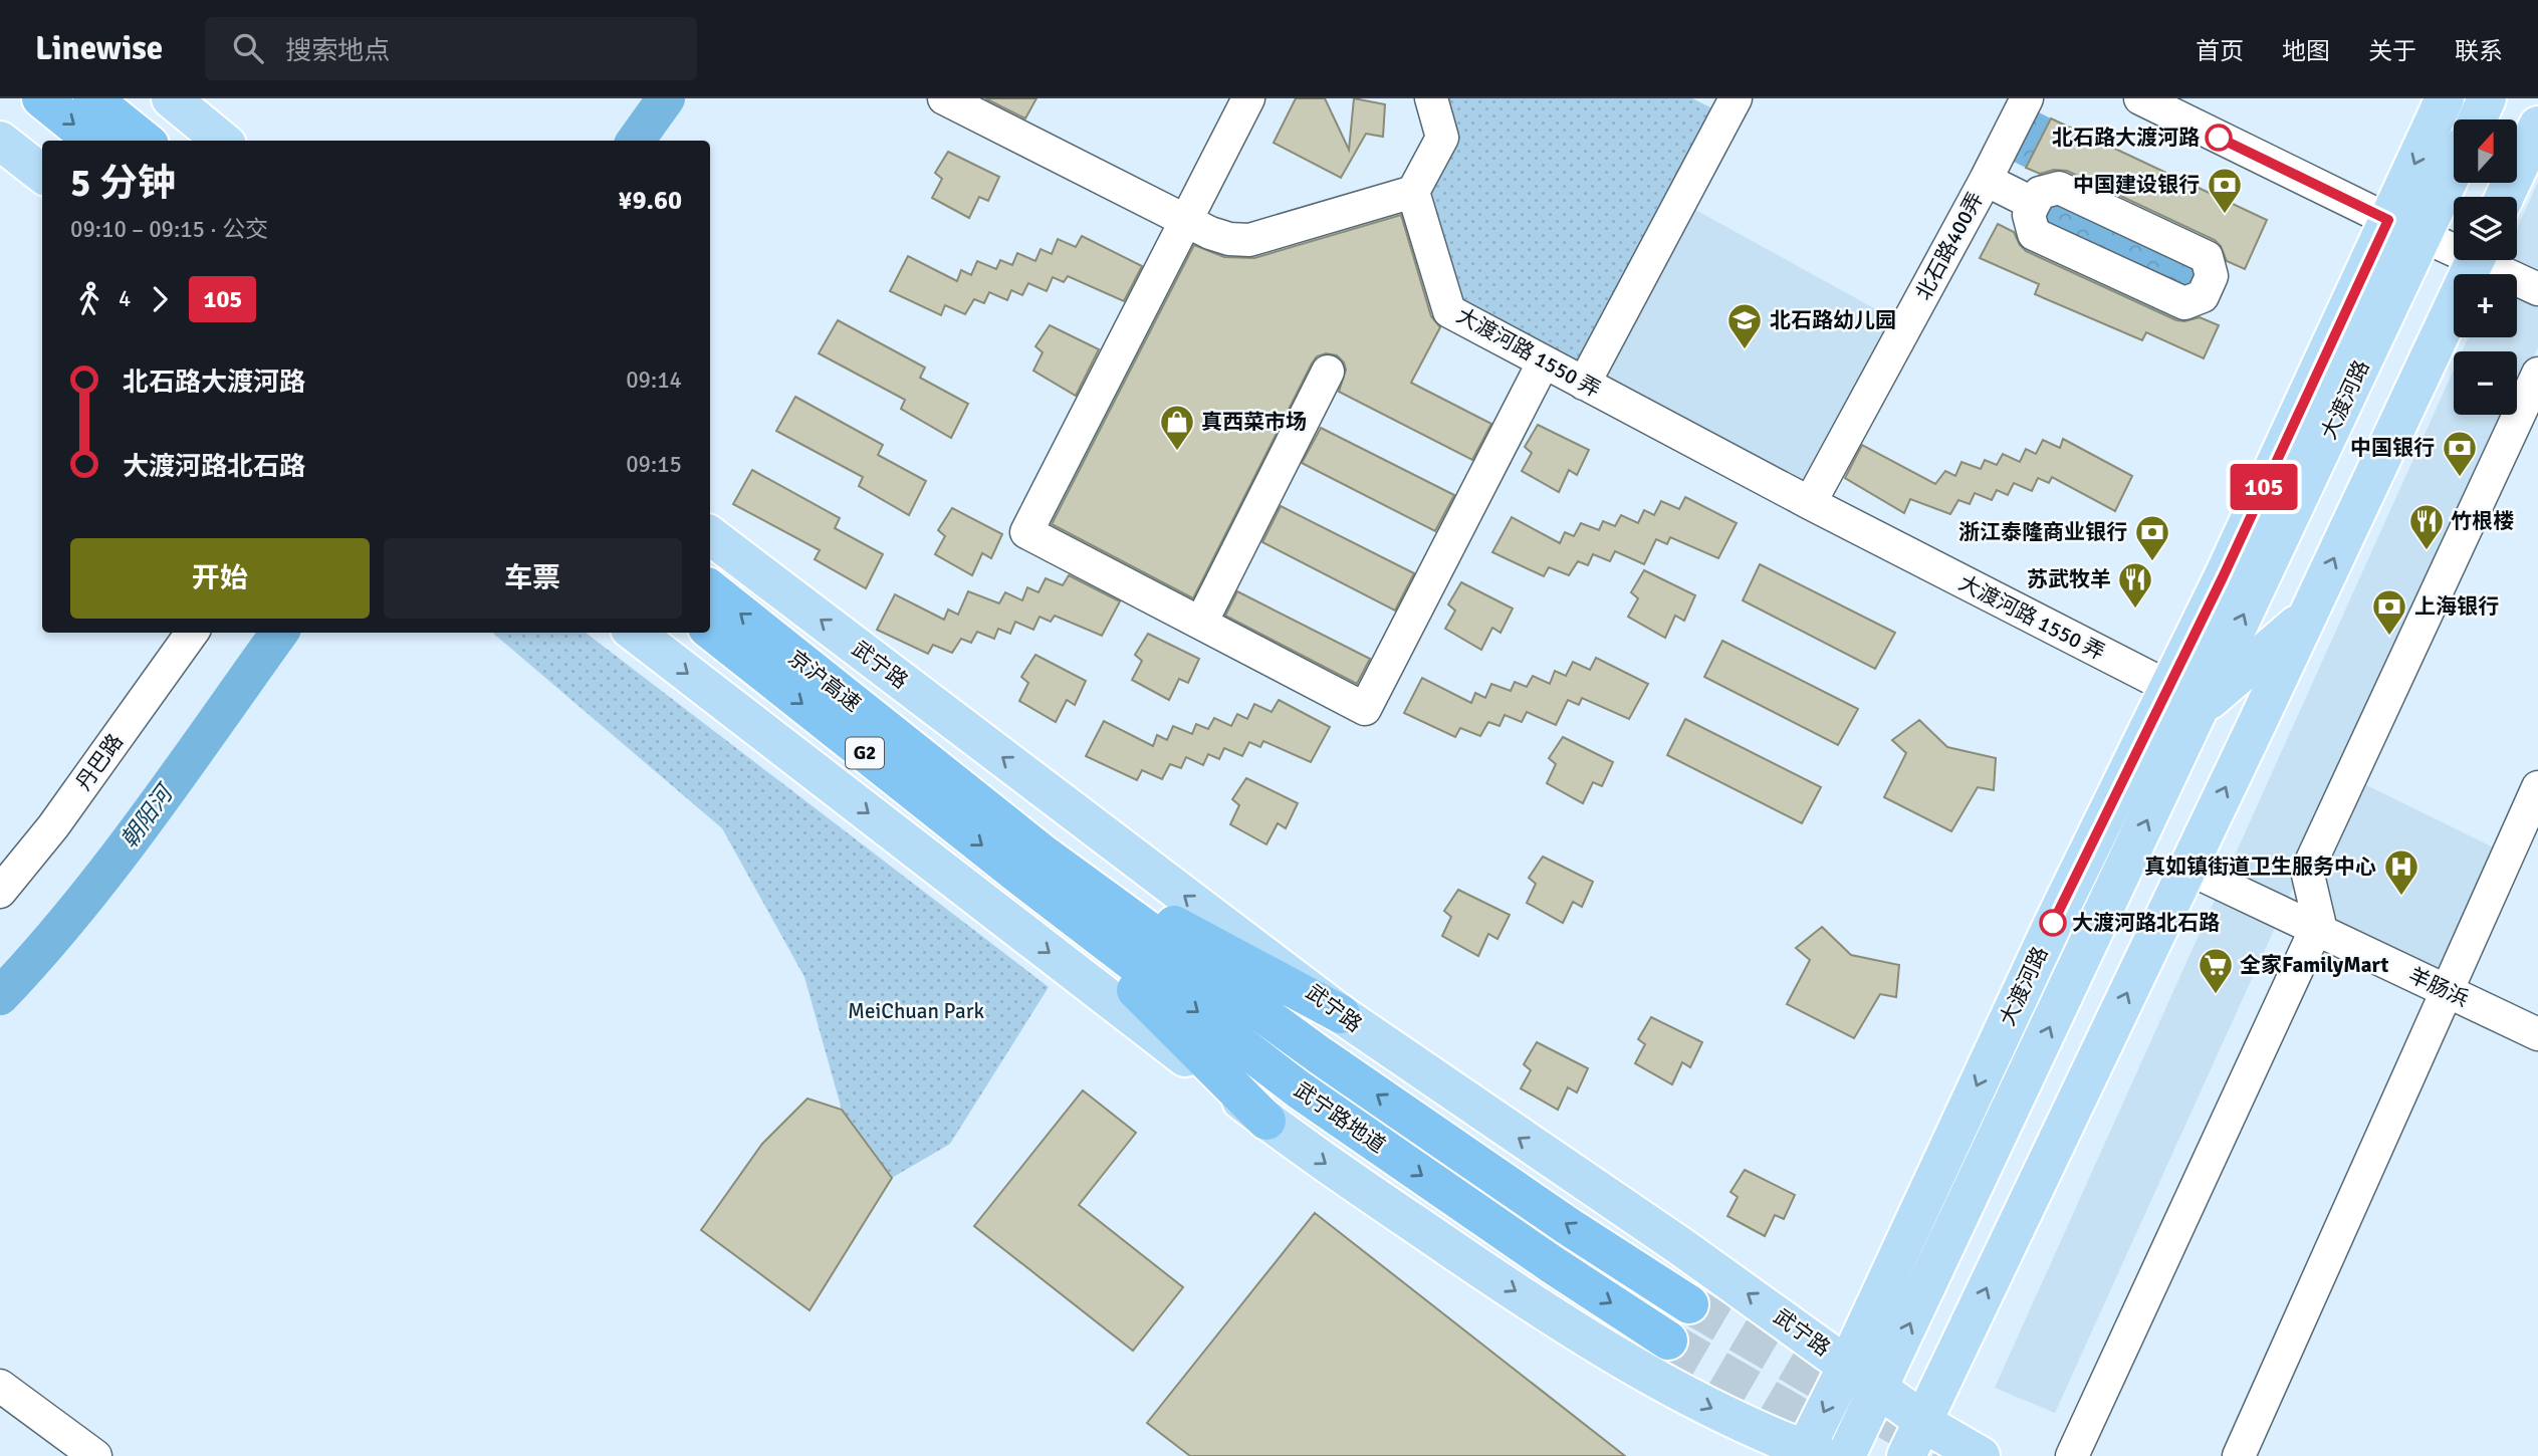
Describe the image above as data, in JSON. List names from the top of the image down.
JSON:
{
  "streets": {
    "highway": ["京沪高速", "G2", "武宁路地道"],
    "main road": ["大渡河路", "武宁路"],
    "street": [
      "北石路400弄",
      "大渡河路 1550 弄",
      "丹巴路",
      "羊肠浜"
    ]
  },
  "crossings": [
    ["北石路400弄", "大渡河路 1550 弄"],
    ["大渡河路 1550 弄", "大渡河路"],
    ["大渡河路", "武宁路"],
    ["京沪高速", "武宁路地道"]
  ],
  "water": ["朝阳河"],
  "parks": ["MeiChuan Park"],
  "places": {
    "other": ["北石路大渡河路", "大渡河路北石路"],
    "bank": [
      "中国建设银行",
      "中国银行",
      "浙江泰隆商业银行",
      "上海银行"
    ],
    "school or university": ["北石路幼儿园"],
    "shop": ["真西菜市场"],
    "restaurant": ["竹根楼", "苏武牧羊"],
    "hospital": ["真如镇街道卫生服务中心"],
    "supermarket": ["全家FamilyMart"]
  },
  "lines": ["bus line 105"],
  "north": "top",
  "page": {
    "header": "Linewise",
    "search": "搜索地点",
    "nav": [
      "首页",
      "地图",
      "关于",
      "联系"
    ],
    "on_map": "105",
    "map_buttons": ["+", "−"],
    "heading": ["5 分钟", "09:10 – 09:15 · 公交", "¥9.60"],
    "legs": ["4", "105"],
    "list": [
      {
        "name": "北石路大渡河路",
        "value": "09:14"
      },
      {
        "name": "大渡河路北石路",
        "value": "09:15"
      }
    ],
    "buttons": ["开始", "车票"]
  }
}
